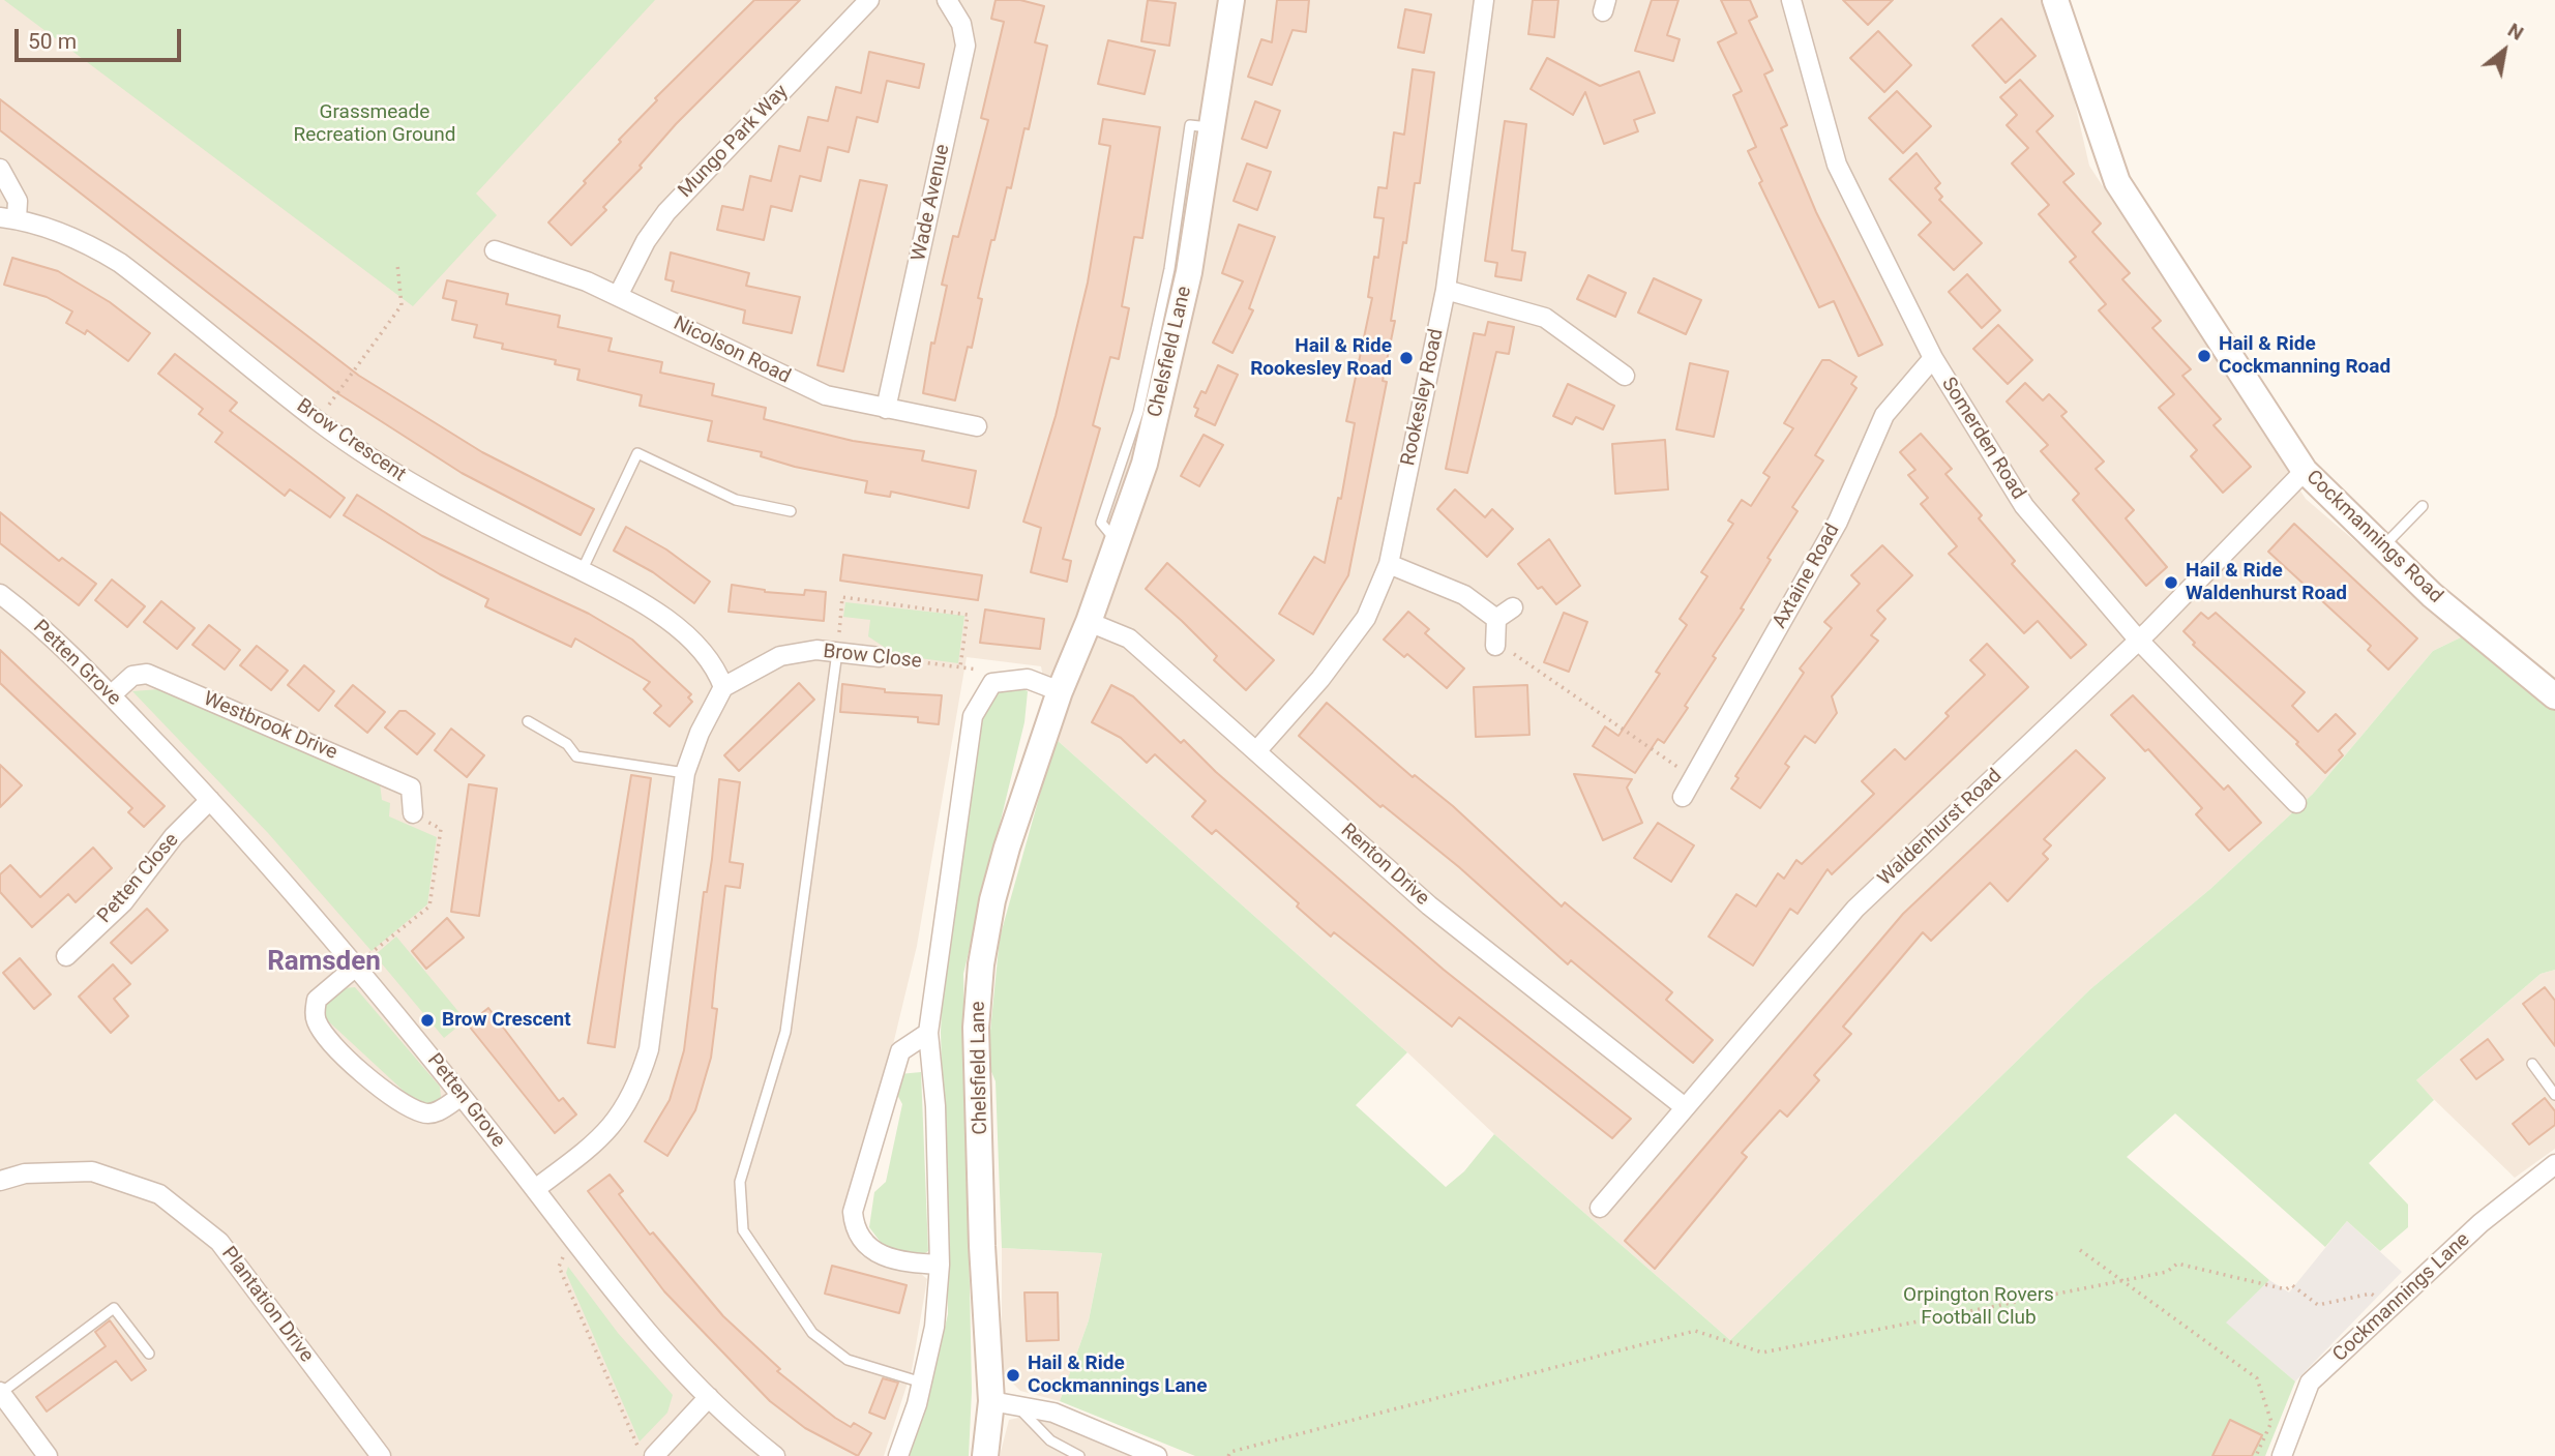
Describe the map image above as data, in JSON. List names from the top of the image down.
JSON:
{
  "streets": {
    "street": [
      "Mungo Park Way",
      "Wade Avenue",
      "Nicolson Road",
      "Chelsfield Lane",
      "Rookesley Road",
      "Somerden Road",
      "Brow Crescent",
      "Cockmannings Road",
      "Axtaine Road",
      "Brow Close",
      "Petten Grove",
      "Westbrook Drive",
      "Waldenhurst Road",
      "Renton Drive",
      "Petten Close",
      "Cockmannings Lane",
      "Plantation Drive"
    ]
  },
  "crossings": [
    ["Mungo Park Way", "Nicolson Road"],
    ["Wade Avenue", "Nicolson Road"],
    ["Chelsfield Lane", "Renton Drive"],
    ["Rookesley Road", "Renton Drive"],
    ["Somerden Road", "Axtaine Road"],
    ["Somerden Road", "Waldenhurst Road"],
    ["Brow Crescent", "Brow Close"],
    ["Cockmannings Road", "Waldenhurst Road"],
    ["Petten Grove", "Westbrook Drive"],
    ["Petten Grove", "Petten Close"],
    ["Waldenhurst Road", "Renton Drive"]
  ],
  "districts": ["Ramsden"],
  "parks": ["Grassmeade Recreation Ground", "Orpington Rovers Football Club"],
  "places": [
    "Hail & Ride Cockmanning Road",
    "Hail & Ride Rookesley Road",
    "Hail & Ride Waldenhurst Road",
    "Brow Crescent",
    "Hail & Ride Cockmannings Lane"
  ],
  "scale_bar": "50 m",
  "north": "top right"
}
